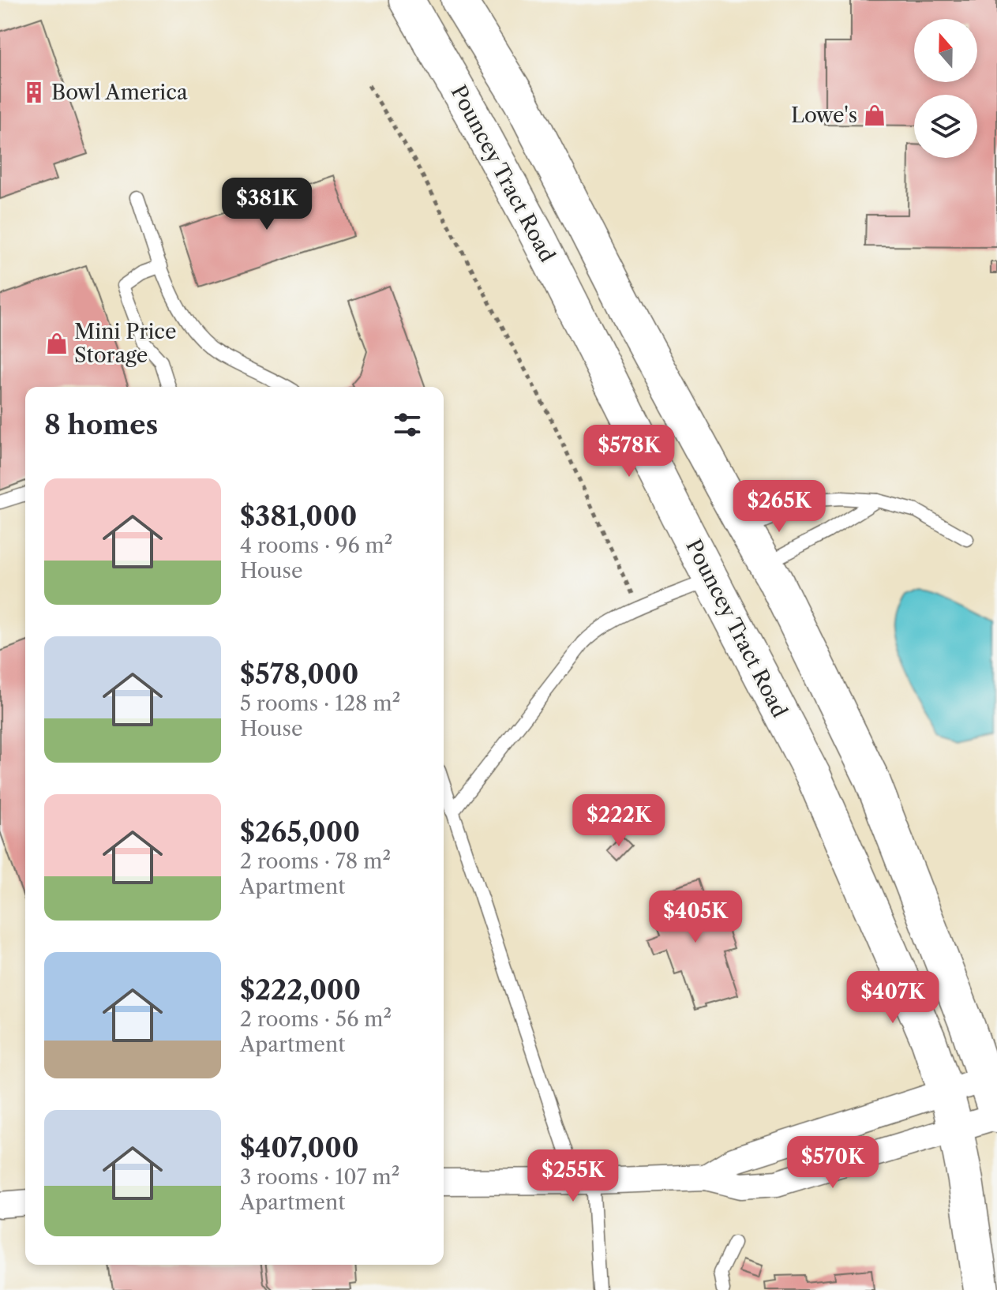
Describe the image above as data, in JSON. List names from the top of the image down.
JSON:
{
  "streets": {
    "main road": ["Pouncey Tract Road"]
  },
  "places": {
    "building": ["Bowl America"],
    "shop": ["Lowe's", "Mini Price Storage"]
  },
  "north": "top",
  "page": {
    "price": [
      "$381K",
      "$578K",
      "$265K",
      "$222K",
      "$405K",
      "$407K",
      "$570K",
      "$255K"
    ],
    "heading": "8 homes",
    "list": [
      {
        "name": "$381,000",
        "note": "4 rooms · 96 m² · House"
      },
      {
        "name": "$578,000",
        "note": "5 rooms · 128 m² · House"
      },
      {
        "name": "$265,000",
        "note": "2 rooms · 78 m² · Apartment"
      },
      {
        "name": "$222,000",
        "note": "2 rooms · 56 m² · Apartment"
      },
      {
        "name": "$407,000",
        "note": "3 rooms · 107 m² · Apartment"
      }
    ]
  }
}
